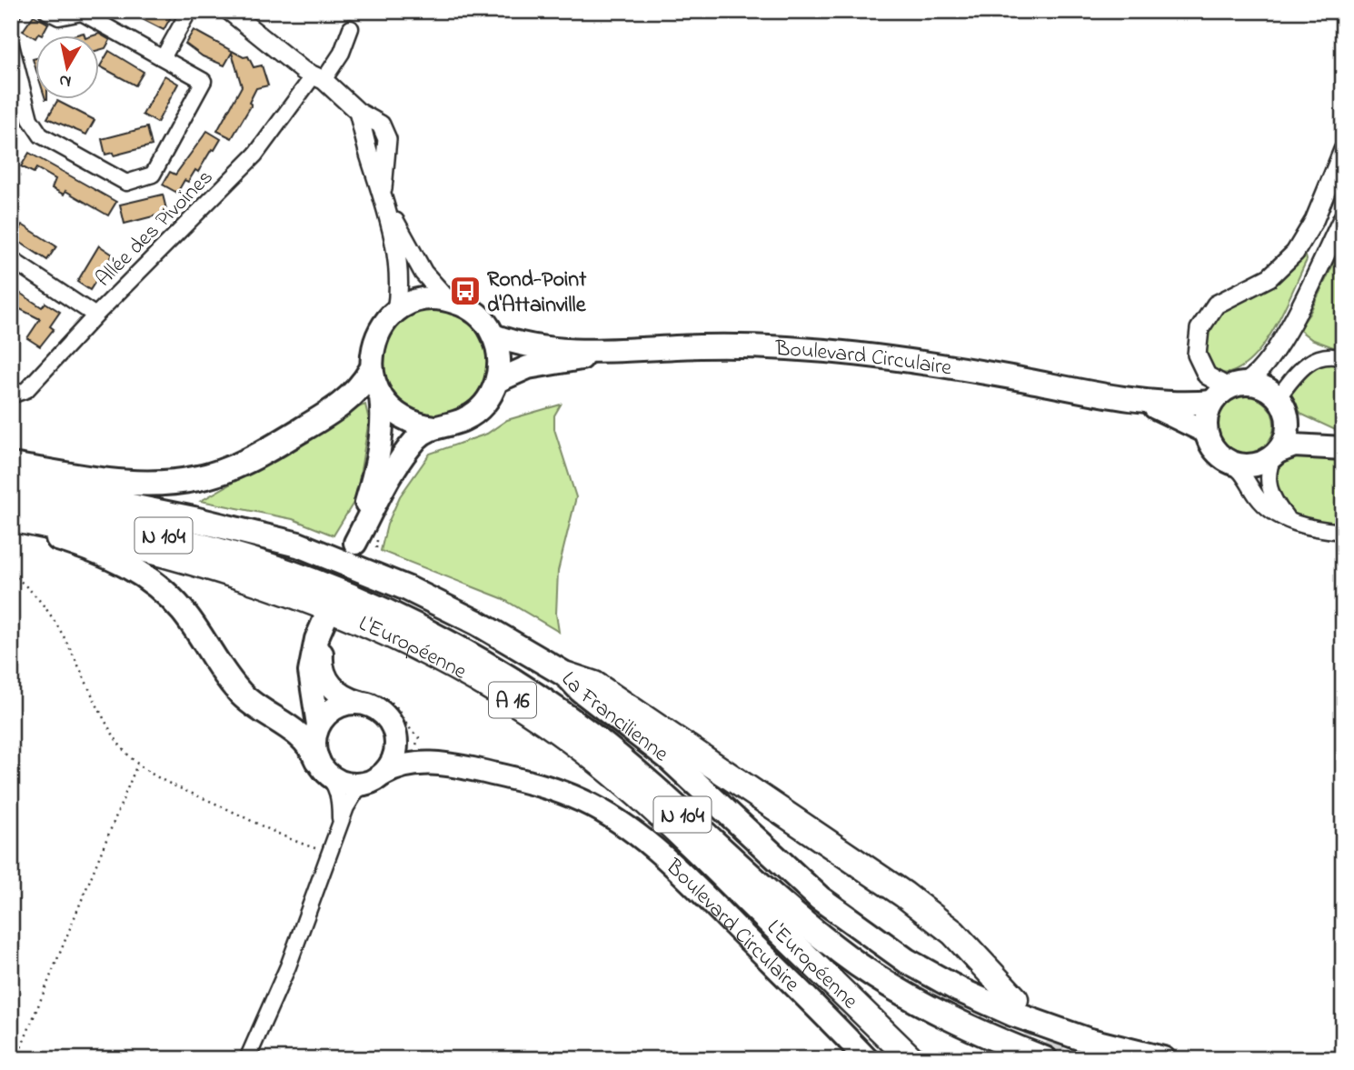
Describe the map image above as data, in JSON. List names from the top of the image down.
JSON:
{
  "streets": {
    "highway": [
      "N 104",
      "L'Européenne",
      "A 16",
      "La Francilienne"
    ],
    "main road": ["Boulevard Circulaire"],
    "street": ["Allée des Pivoines"]
  },
  "crossings": [
    ["A 16", "La Francilienne"]
  ],
  "places": {
    "bus stop": ["Rond-Point d'Attainville"]
  },
  "north": "bottom"
}
